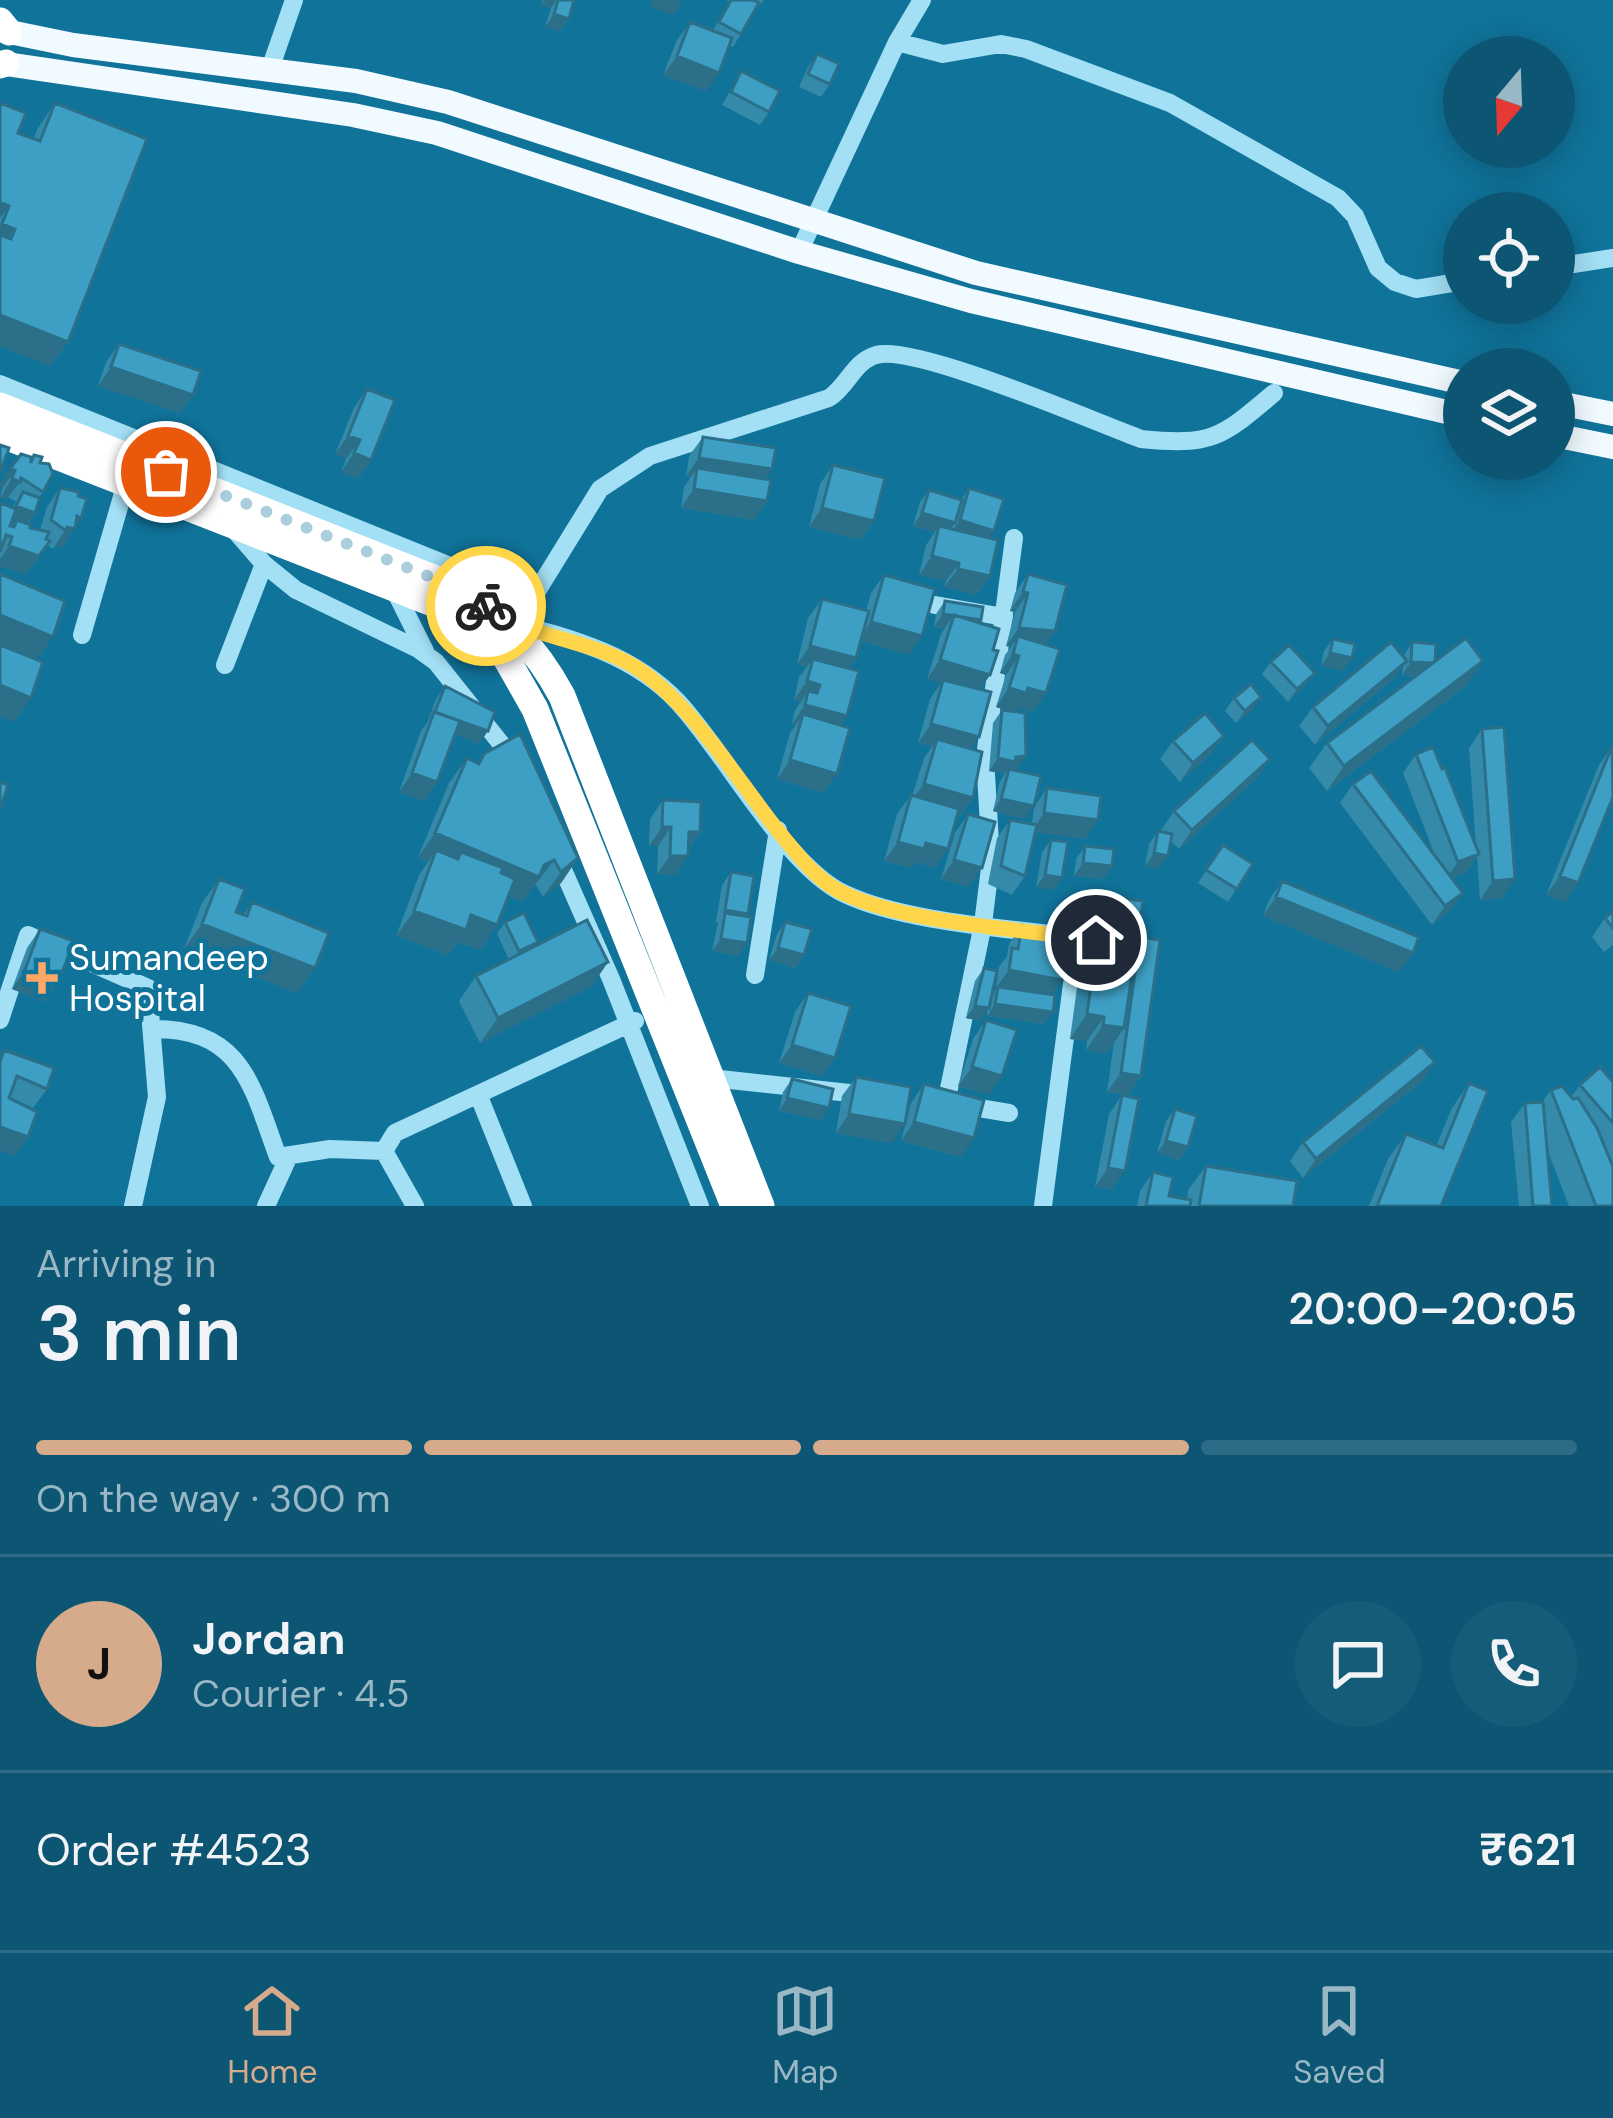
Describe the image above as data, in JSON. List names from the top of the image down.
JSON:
{
  "places": {
    "health": ["Sumandeep Hospital"]
  },
  "north": "bottom",
  "page": {
    "heading": ["3 min", "Arriving in", "20:00–20:05"],
    "panel": [
      "Jordan",
      "Courier · 4.5",
      "Order #4523",
      "₹621"
    ],
    "bar": "On the way · 300 m",
    "round": "J",
    "tabs": ["Home", "Map", "Saved"]
  }
}
